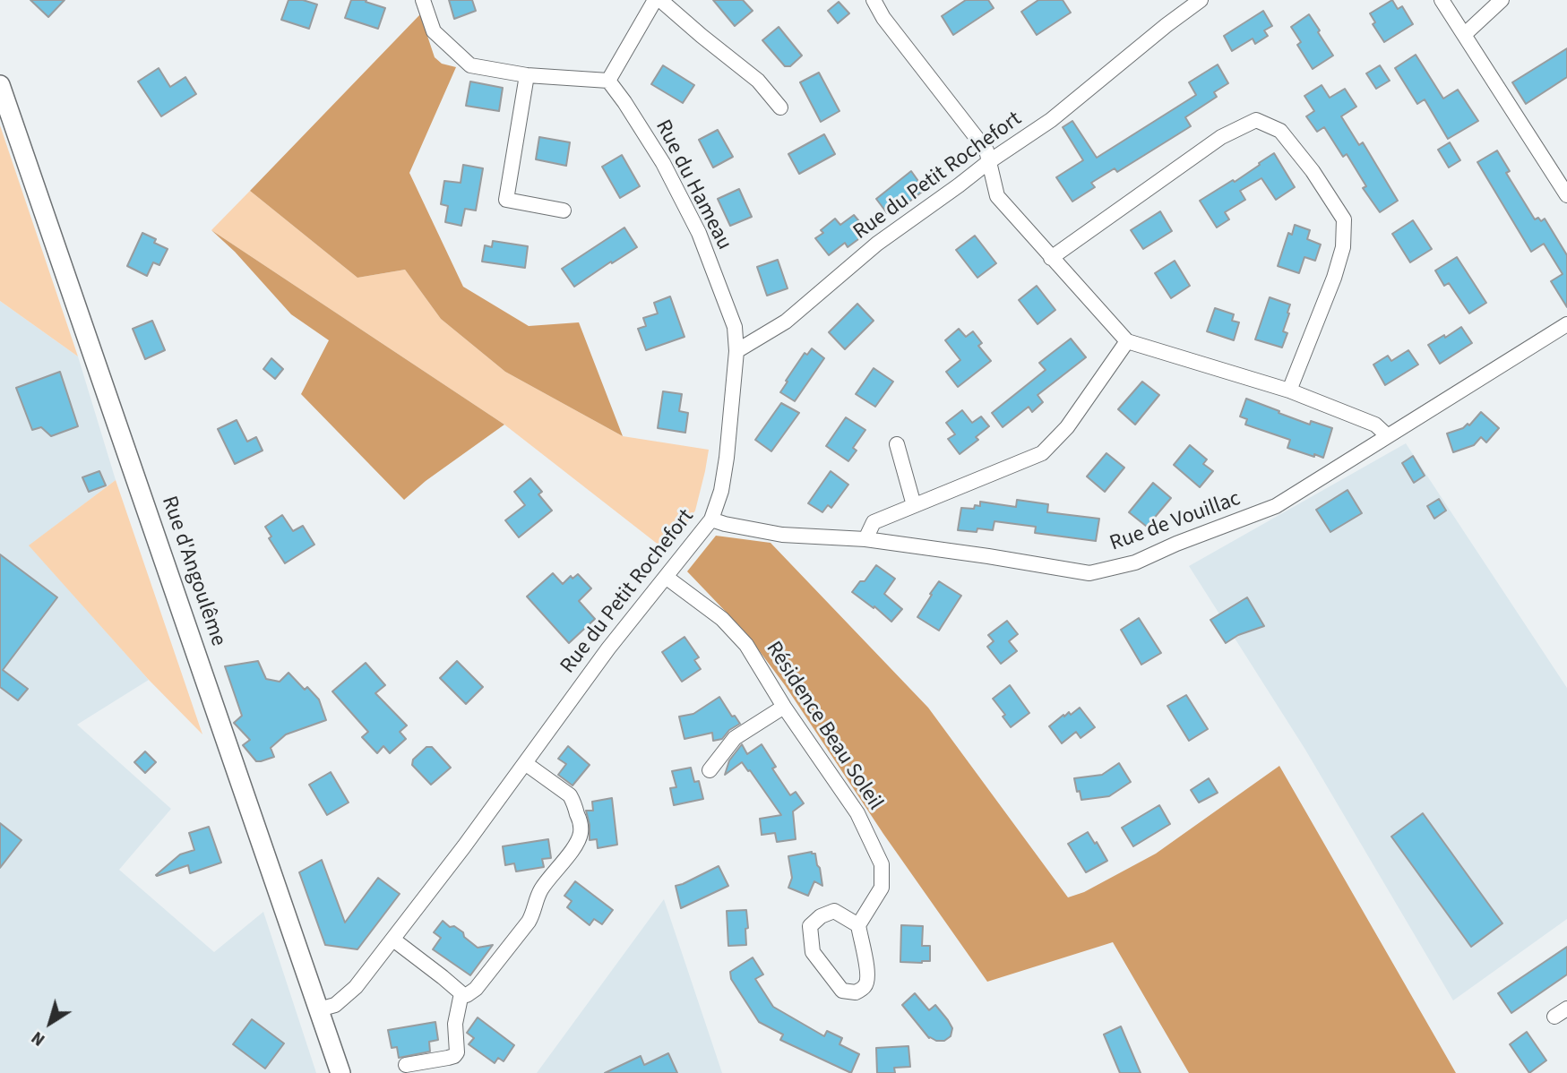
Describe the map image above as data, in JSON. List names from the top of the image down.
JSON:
{
  "streets": {
    "street": [
      "Rue du Petit Rochefort",
      "Rue du Hameau",
      "Rue de Vouillac",
      "Rue d'Angoulême",
      "Résidence Beau Soleil"
    ]
  },
  "crossings": [
    ["Rue du Petit Rochefort", "Rue du Hameau"],
    ["Rue du Petit Rochefort", "Rue de Vouillac"],
    ["Rue du Petit Rochefort", "Rue d'Angoulême"],
    ["Rue du Petit Rochefort", "Résidence Beau Soleil"]
  ],
  "north": "bottom left"
}
